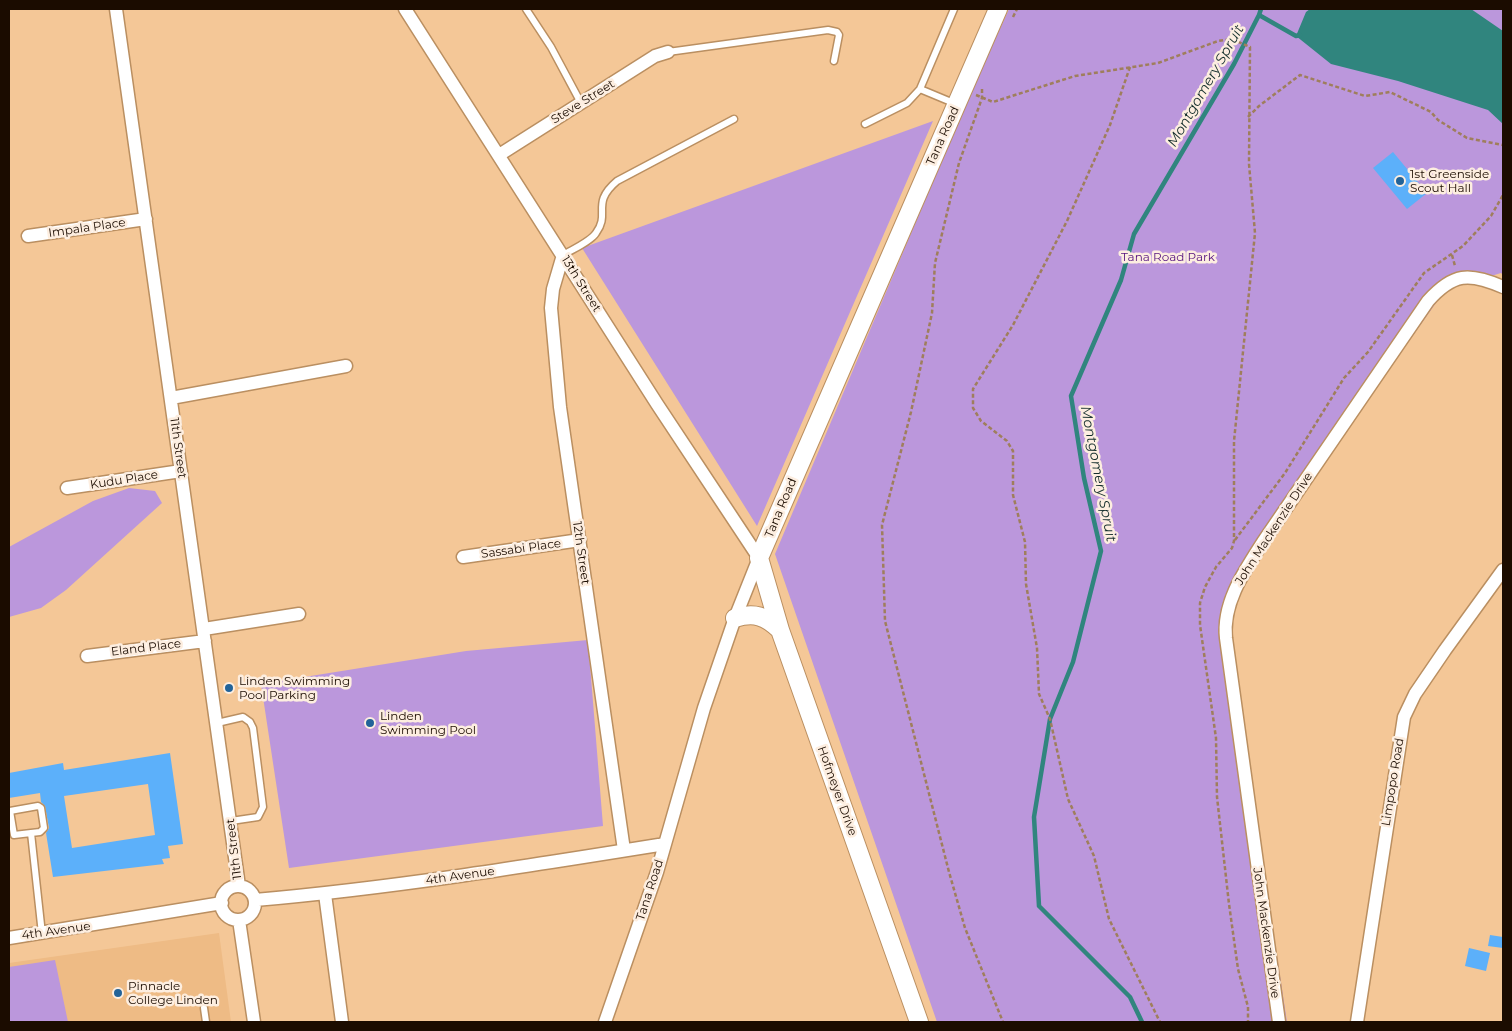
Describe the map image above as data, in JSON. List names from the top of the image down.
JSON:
{
  "streets": {
    "main road": ["Tana Road", "Hofmeyer Drive"],
    "street": [
      "Steve Street",
      "Impala Place",
      "13th Street",
      "11th Street",
      "Kudu Place",
      "John Mackenzie Drive",
      "Sassabi Place",
      "12th Street",
      "Eland Place",
      "Limpopo Road",
      "4th Avenue"
    ]
  },
  "crossings": [
    ["Steve Street", "13th Street"],
    ["Tana Road", "13th Street"],
    ["Tana Road", "Hofmeyer Drive"],
    ["Tana Road", "4th Avenue"],
    ["Impala Place", "11th Street"],
    ["13th Street", "12th Street"],
    ["13th Street", "Hofmeyer Drive"],
    ["11th Street", "Kudu Place"],
    ["11th Street", "Eland Place"],
    ["11th Street", "4th Avenue"],
    ["Sassabi Place", "12th Street"],
    ["12th Street", "4th Avenue"]
  ],
  "water": ["Montgomery Spruit"],
  "parks": ["Tana Road Park"],
  "places": [
    "1st Greenside Scout Hall",
    "Linden Swimming Pool Parking",
    "Linden Swimming Pool",
    "Pinnacle College Linden"
  ]
}
